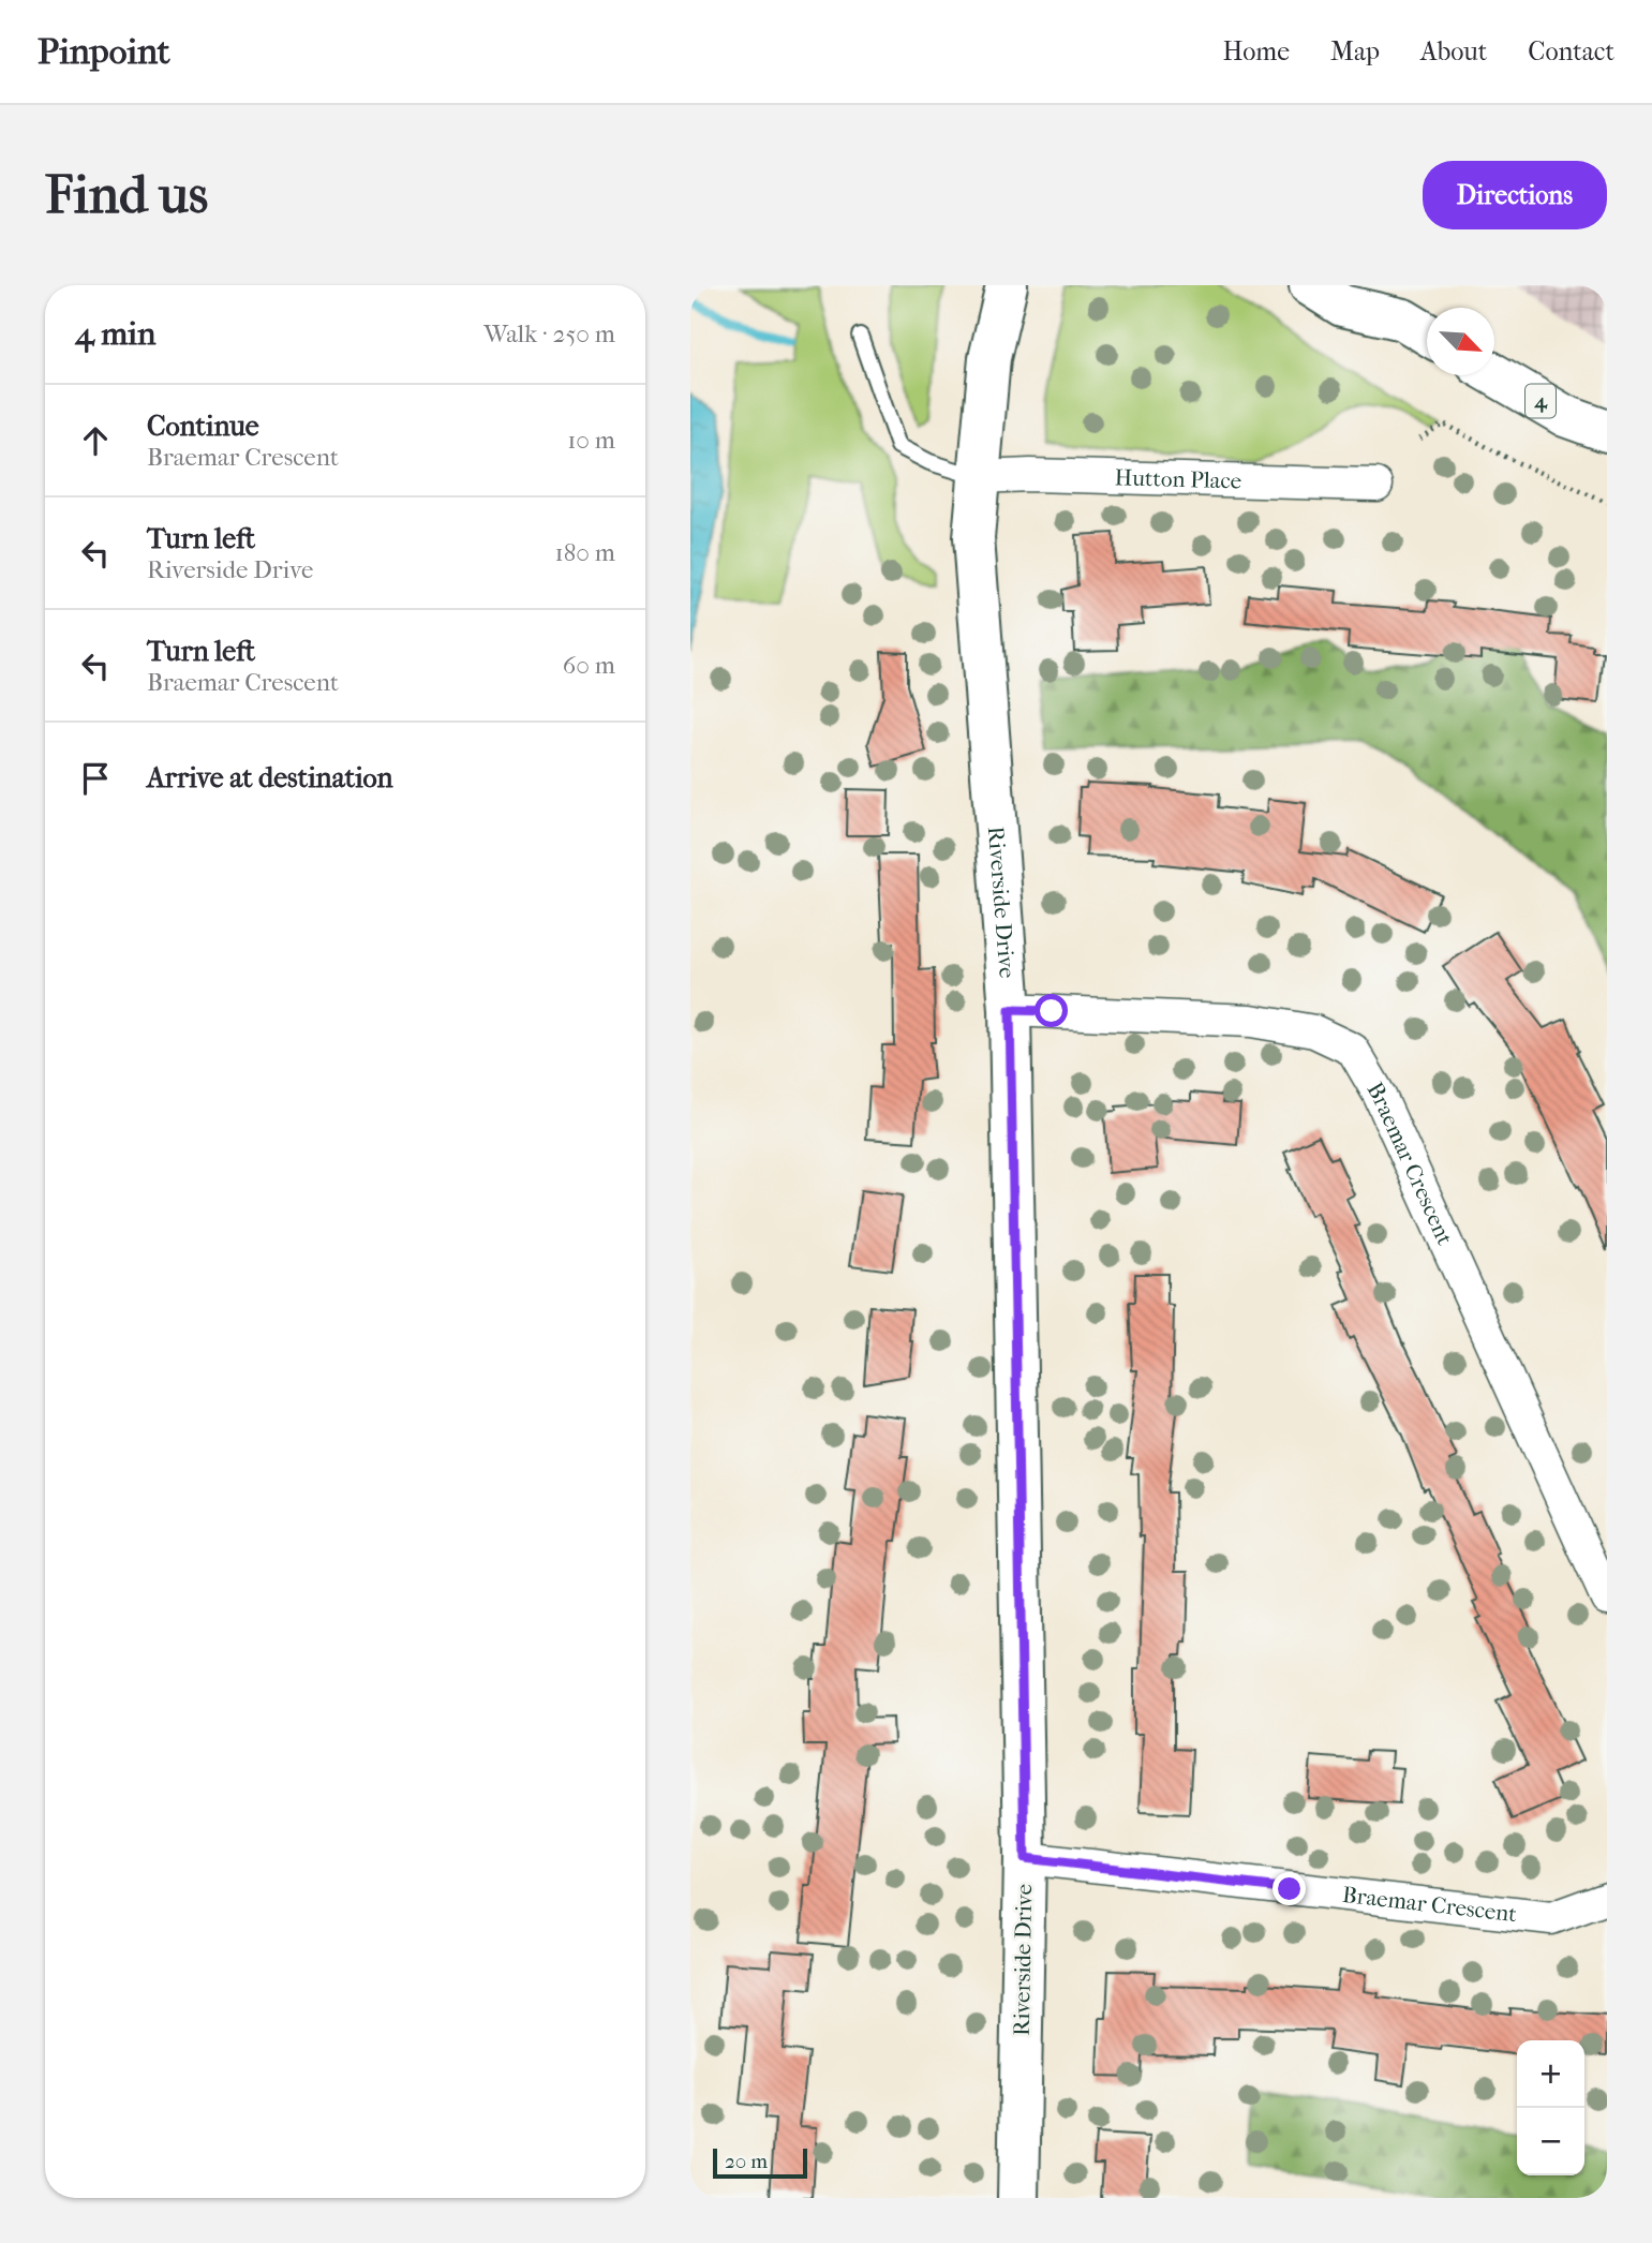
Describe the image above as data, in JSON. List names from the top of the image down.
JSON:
{
  "streets": {
    "main road": ["4", "Riverside Drive"],
    "street": ["Hutton Place", "Braemar Crescent"]
  },
  "crossings": [
    ["Hutton Place", "Riverside Drive"],
    ["Riverside Drive", "Braemar Crescent"]
  ],
  "scale_bar": "20 m",
  "north": "bottom right",
  "page": {
    "header": "Pinpoint",
    "nav": [
      "Home",
      "Map",
      "About",
      "Contact"
    ],
    "buttons": "Directions",
    "title": "Find us",
    "heading": ["4 min", "Walk · 250 m"],
    "list": [
      ["Continue", "Braemar Crescent", "10 m"],
      ["Turn left", "Riverside Drive", "180 m"],
      ["Turn left", "Braemar Crescent", "60 m"],
      "Arrive at destination"
    ],
    "map_buttons": ["+", "−"],
    "scale": "20 m"
  }
}
